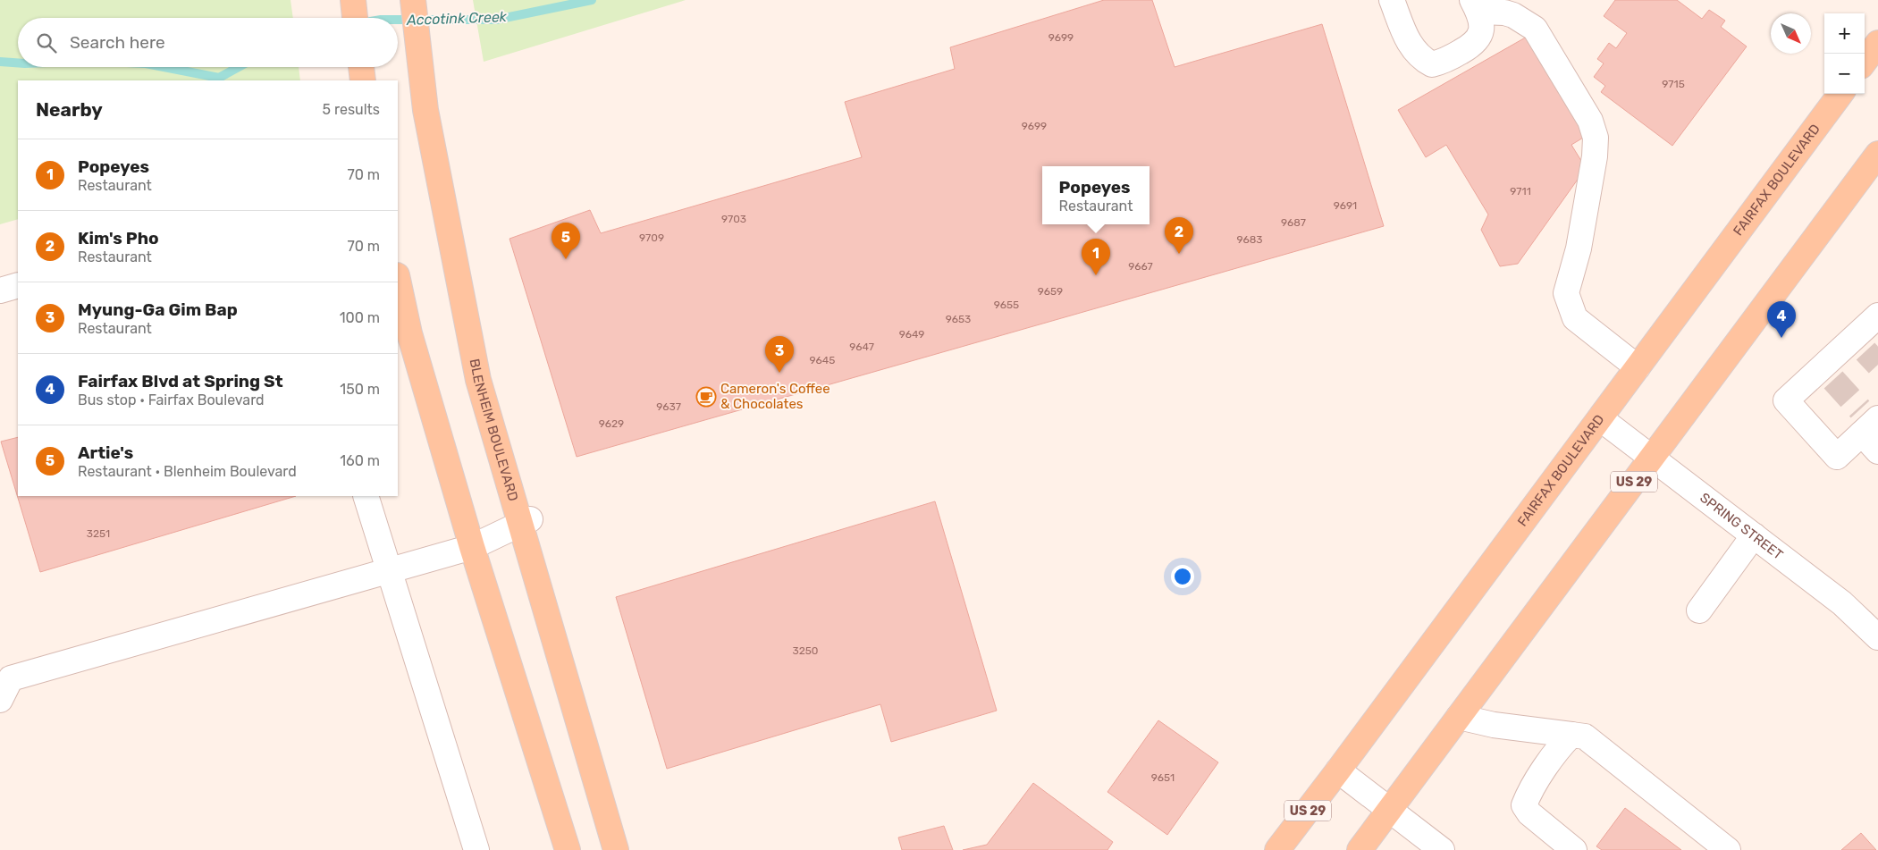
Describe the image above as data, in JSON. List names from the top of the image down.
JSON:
{
  "streets": {
    "main road": ["FAIRFAX BOULEVARD", "BLENHEIM BOULEVARD", "US 29"],
    "street": ["SPRING STREET"]
  },
  "crossings": [
    ["FAIRFAX BOULEVARD", "SPRING STREET"],
    ["US 29", "SPRING STREET"]
  ],
  "water": ["Accotink Creek"],
  "places": {
    "cafe": ["Cameron's Coffee & Chocolates"]
  },
  "house_numbers": [
    "9699",
    "9715",
    "9699",
    "9711",
    "9691",
    "9703",
    "9687",
    "9709",
    "9683",
    "9667",
    "9659",
    "9655",
    "9653",
    "9649",
    "9647",
    "9645",
    "9637",
    "9629",
    "3251",
    "3250",
    "9651"
  ],
  "north": "bottom right",
  "page": {
    "map_buttons": ["+", "−"],
    "search": "Search here",
    "heading": ["Nearby", "5 results"],
    "list": [
      {
        "mark": "1",
        "name": "Popeyes",
        "note": "Restaurant",
        "value": "70 m"
      },
      {
        "mark": "2",
        "name": "Kim's Pho",
        "note": "Restaurant",
        "value": "70 m"
      },
      {
        "mark": "3",
        "name": "Myung-Ga Gim Bap",
        "note": "Restaurant",
        "value": "100 m"
      },
      {
        "mark": "4",
        "name": "Fairfax Blvd at Spring St",
        "note": "Bus stop · Fairfax Boulevard",
        "value": "150 m"
      },
      {
        "mark": "5",
        "name": "Artie's",
        "note": "Restaurant · Blenheim Boulevard",
        "value": "160 m"
      }
    ],
    "popup": ["Popeyes", "Restaurant"],
    "pins": [
      "2",
      "5",
      "1",
      "4",
      "3"
    ]
  }
}
